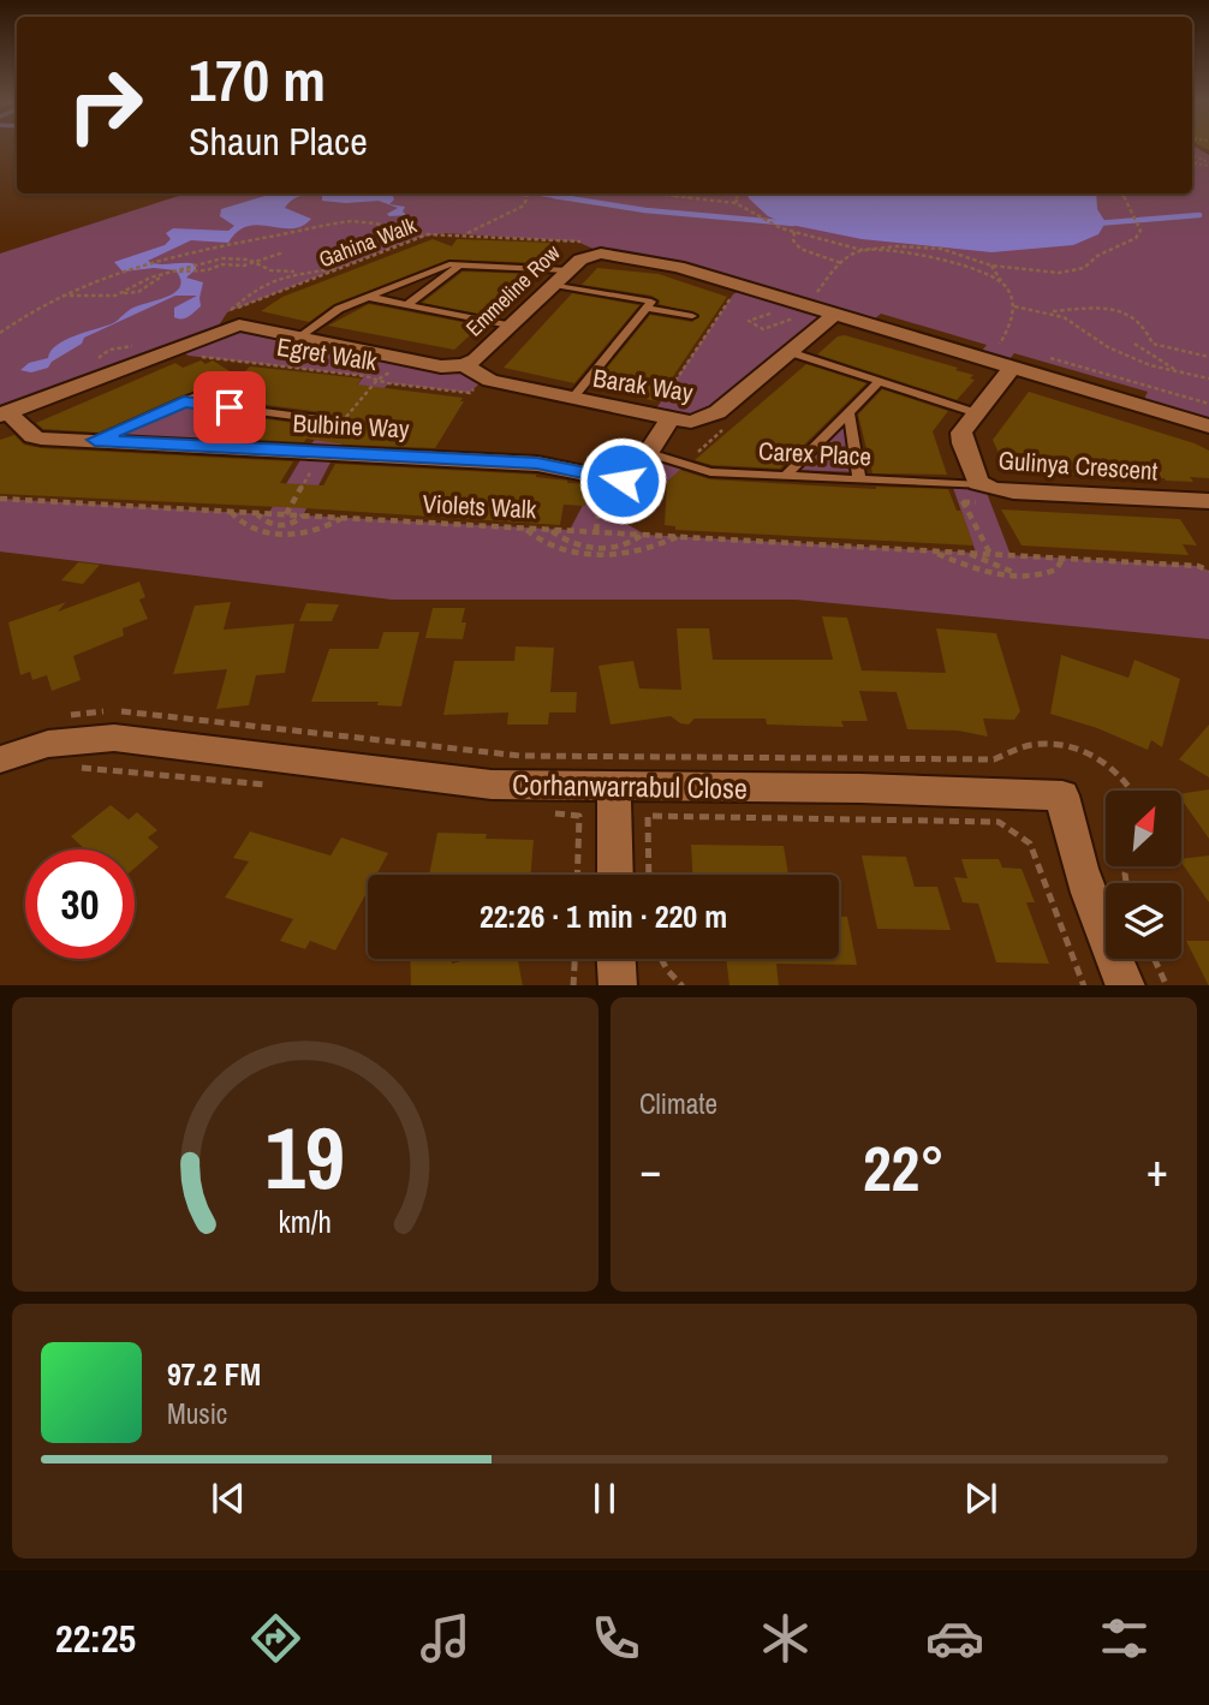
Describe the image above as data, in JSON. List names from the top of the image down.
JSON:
{
  "streets": {
    "street": [
      "Emmeline Row",
      "Barak Way",
      "Bulbine Way",
      "Gulinya Crescent",
      "Corhanwarrabul Close"
    ],
    "lane": ["Carex Place"],
    "path": ["Gahina Walk", "Egret Walk", "Violets Walk"]
  },
  "crossings": [
    ["Emmeline Row", "Barak Way"],
    ["Emmeline Row", "Bulbine Way"],
    ["Emmeline Row", "Gulinya Crescent"],
    ["Barak Way", "Bulbine Way"],
    ["Bulbine Way", "Carex Place"],
    ["Carex Place", "Gulinya Crescent"]
  ],
  "north": "top right",
  "page": {
    "turn": ["170 m", "Shaun Place"],
    "limit": "30",
    "trip": "22:26 · 1 min · 220 m",
    "tile": "Climate",
    "heat": ["−", "22°", "+"],
    "song": ["97.2 FM", "Music"],
    "tabs": "22:25",
    "gauge": ["19", "km/h"]
  }
}
